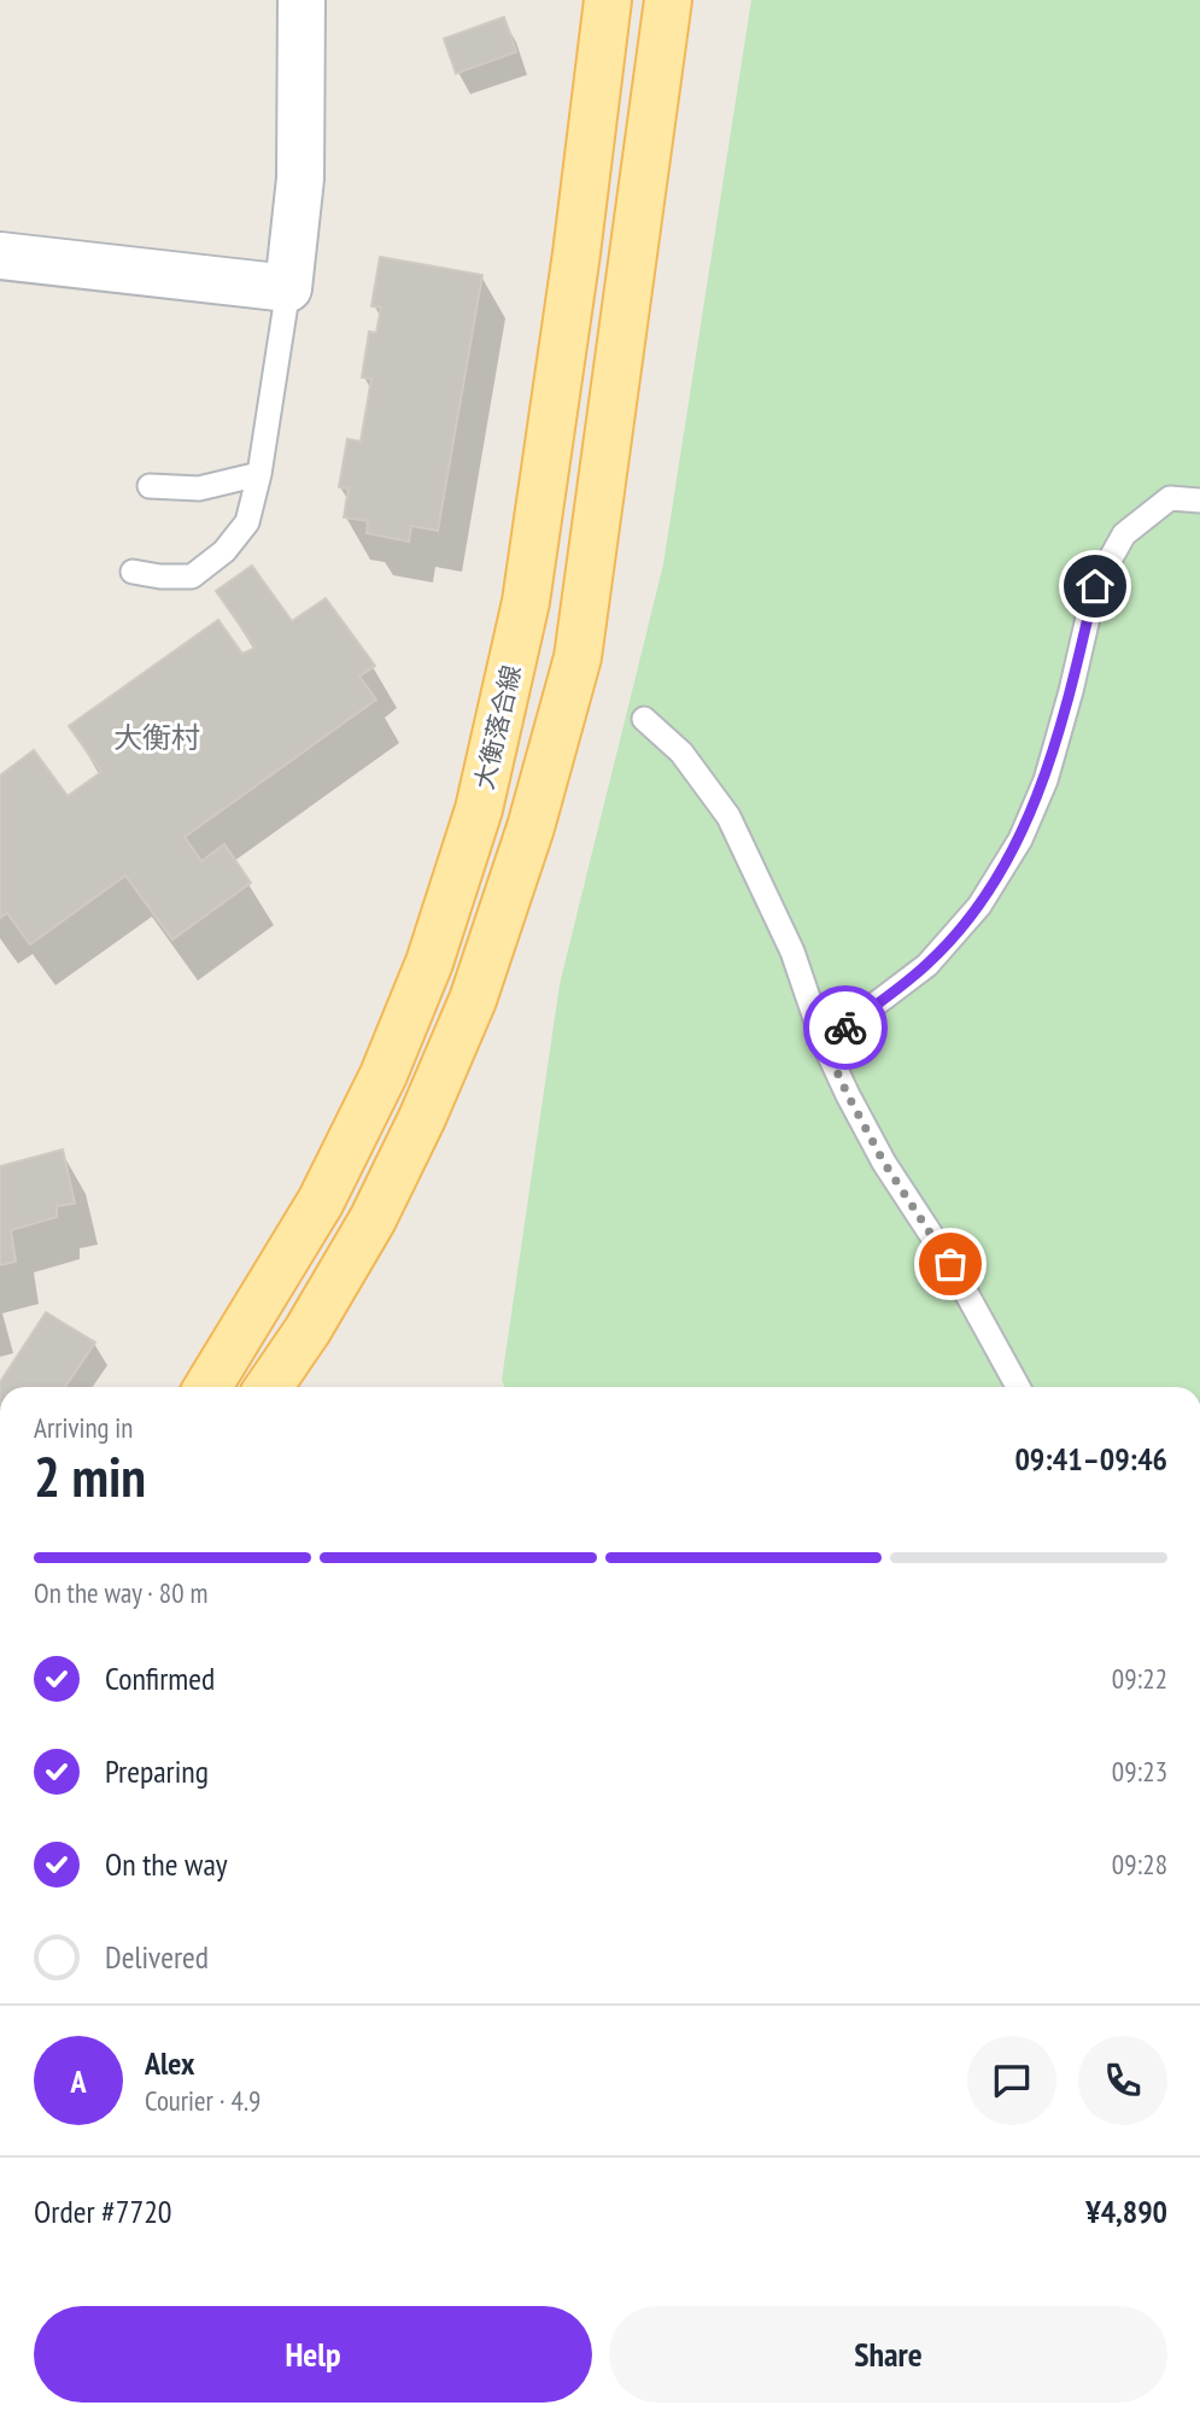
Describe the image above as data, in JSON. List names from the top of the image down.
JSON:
{
  "streets": {
    "main road": ["大衡落合線"]
  },
  "districts": ["大衡村"],
  "page": {
    "heading": ["2 min", "Arriving in", "09:41–09:46"],
    "panel": [
      "Alex",
      "Courier · 4.9",
      "Order #7720",
      "¥4,890"
    ],
    "bar": "On the way · 80 m",
    "list": [
      ["Confirmed", "09:22"],
      ["Preparing", "09:23"],
      ["On the way", "09:28"],
      "Delivered"
    ],
    "round": "A",
    "buttons": ["Help", "Share"]
  }
}
